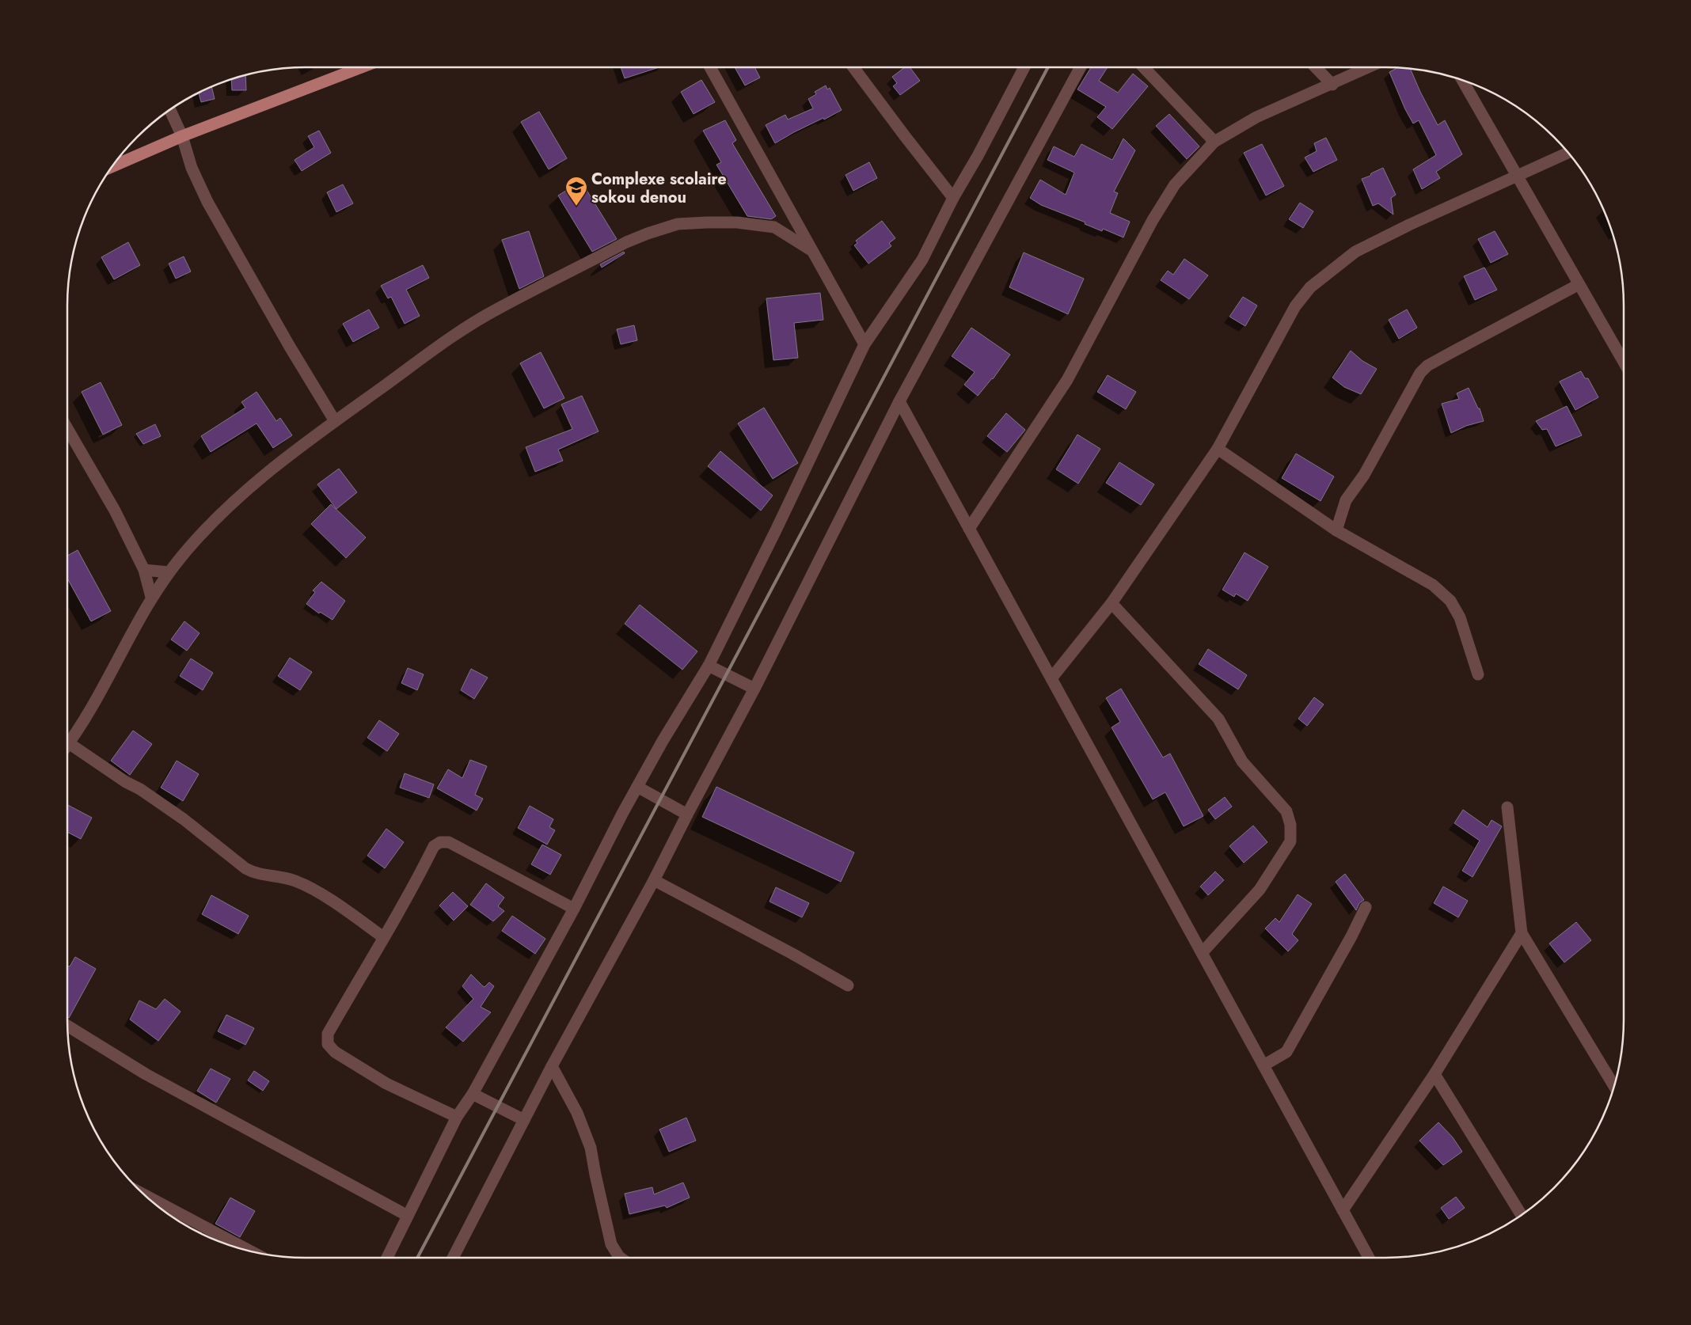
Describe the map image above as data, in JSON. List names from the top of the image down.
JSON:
{
  "places": {
    "school or university": ["Complexe scolaire sokou denou"]
  }
}
